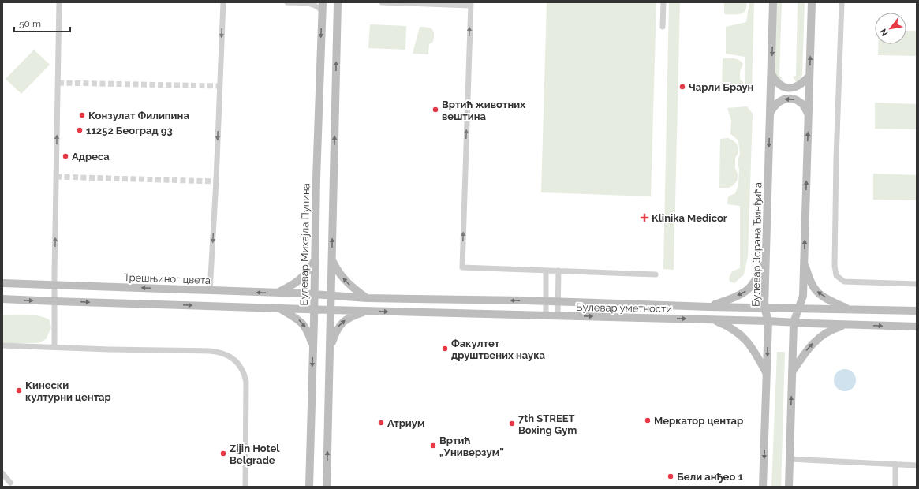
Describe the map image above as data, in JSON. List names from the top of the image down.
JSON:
{
  "streets": {
    "street": [
      "Булевар Михајла Пупина",
      "Булевар Зорана Ђинђића",
      "Трешњиног цвета",
      "Булевар уметности"
    ]
  },
  "crossings": [
    ["Булевар Михајла Пупина", "Трешњиног цвета"],
    ["Булевар Зорана Ђинђића", "Булевар уметности"],
    ["Трешњиног цвета", "Булевар уметности"]
  ],
  "places": {
    "other": [
      "Чарли Браун",
      "Вртић животних вештина",
      "Конзулат Филипина",
      "11252 Београд 93",
      "Адреса",
      "Факултет друштвених наука",
      "Кинески културни центар",
      "Меркатор центар",
      "Атриум",
      "7th STREET Boxing Gym",
      "Вртић „Универзум”",
      "Zijin Hotel Belgrade",
      "Бели анђео 1"
    ],
    "health": ["Klinika Medicor"]
  },
  "scale_bar": "50 m",
  "north": "bottom left"
}
